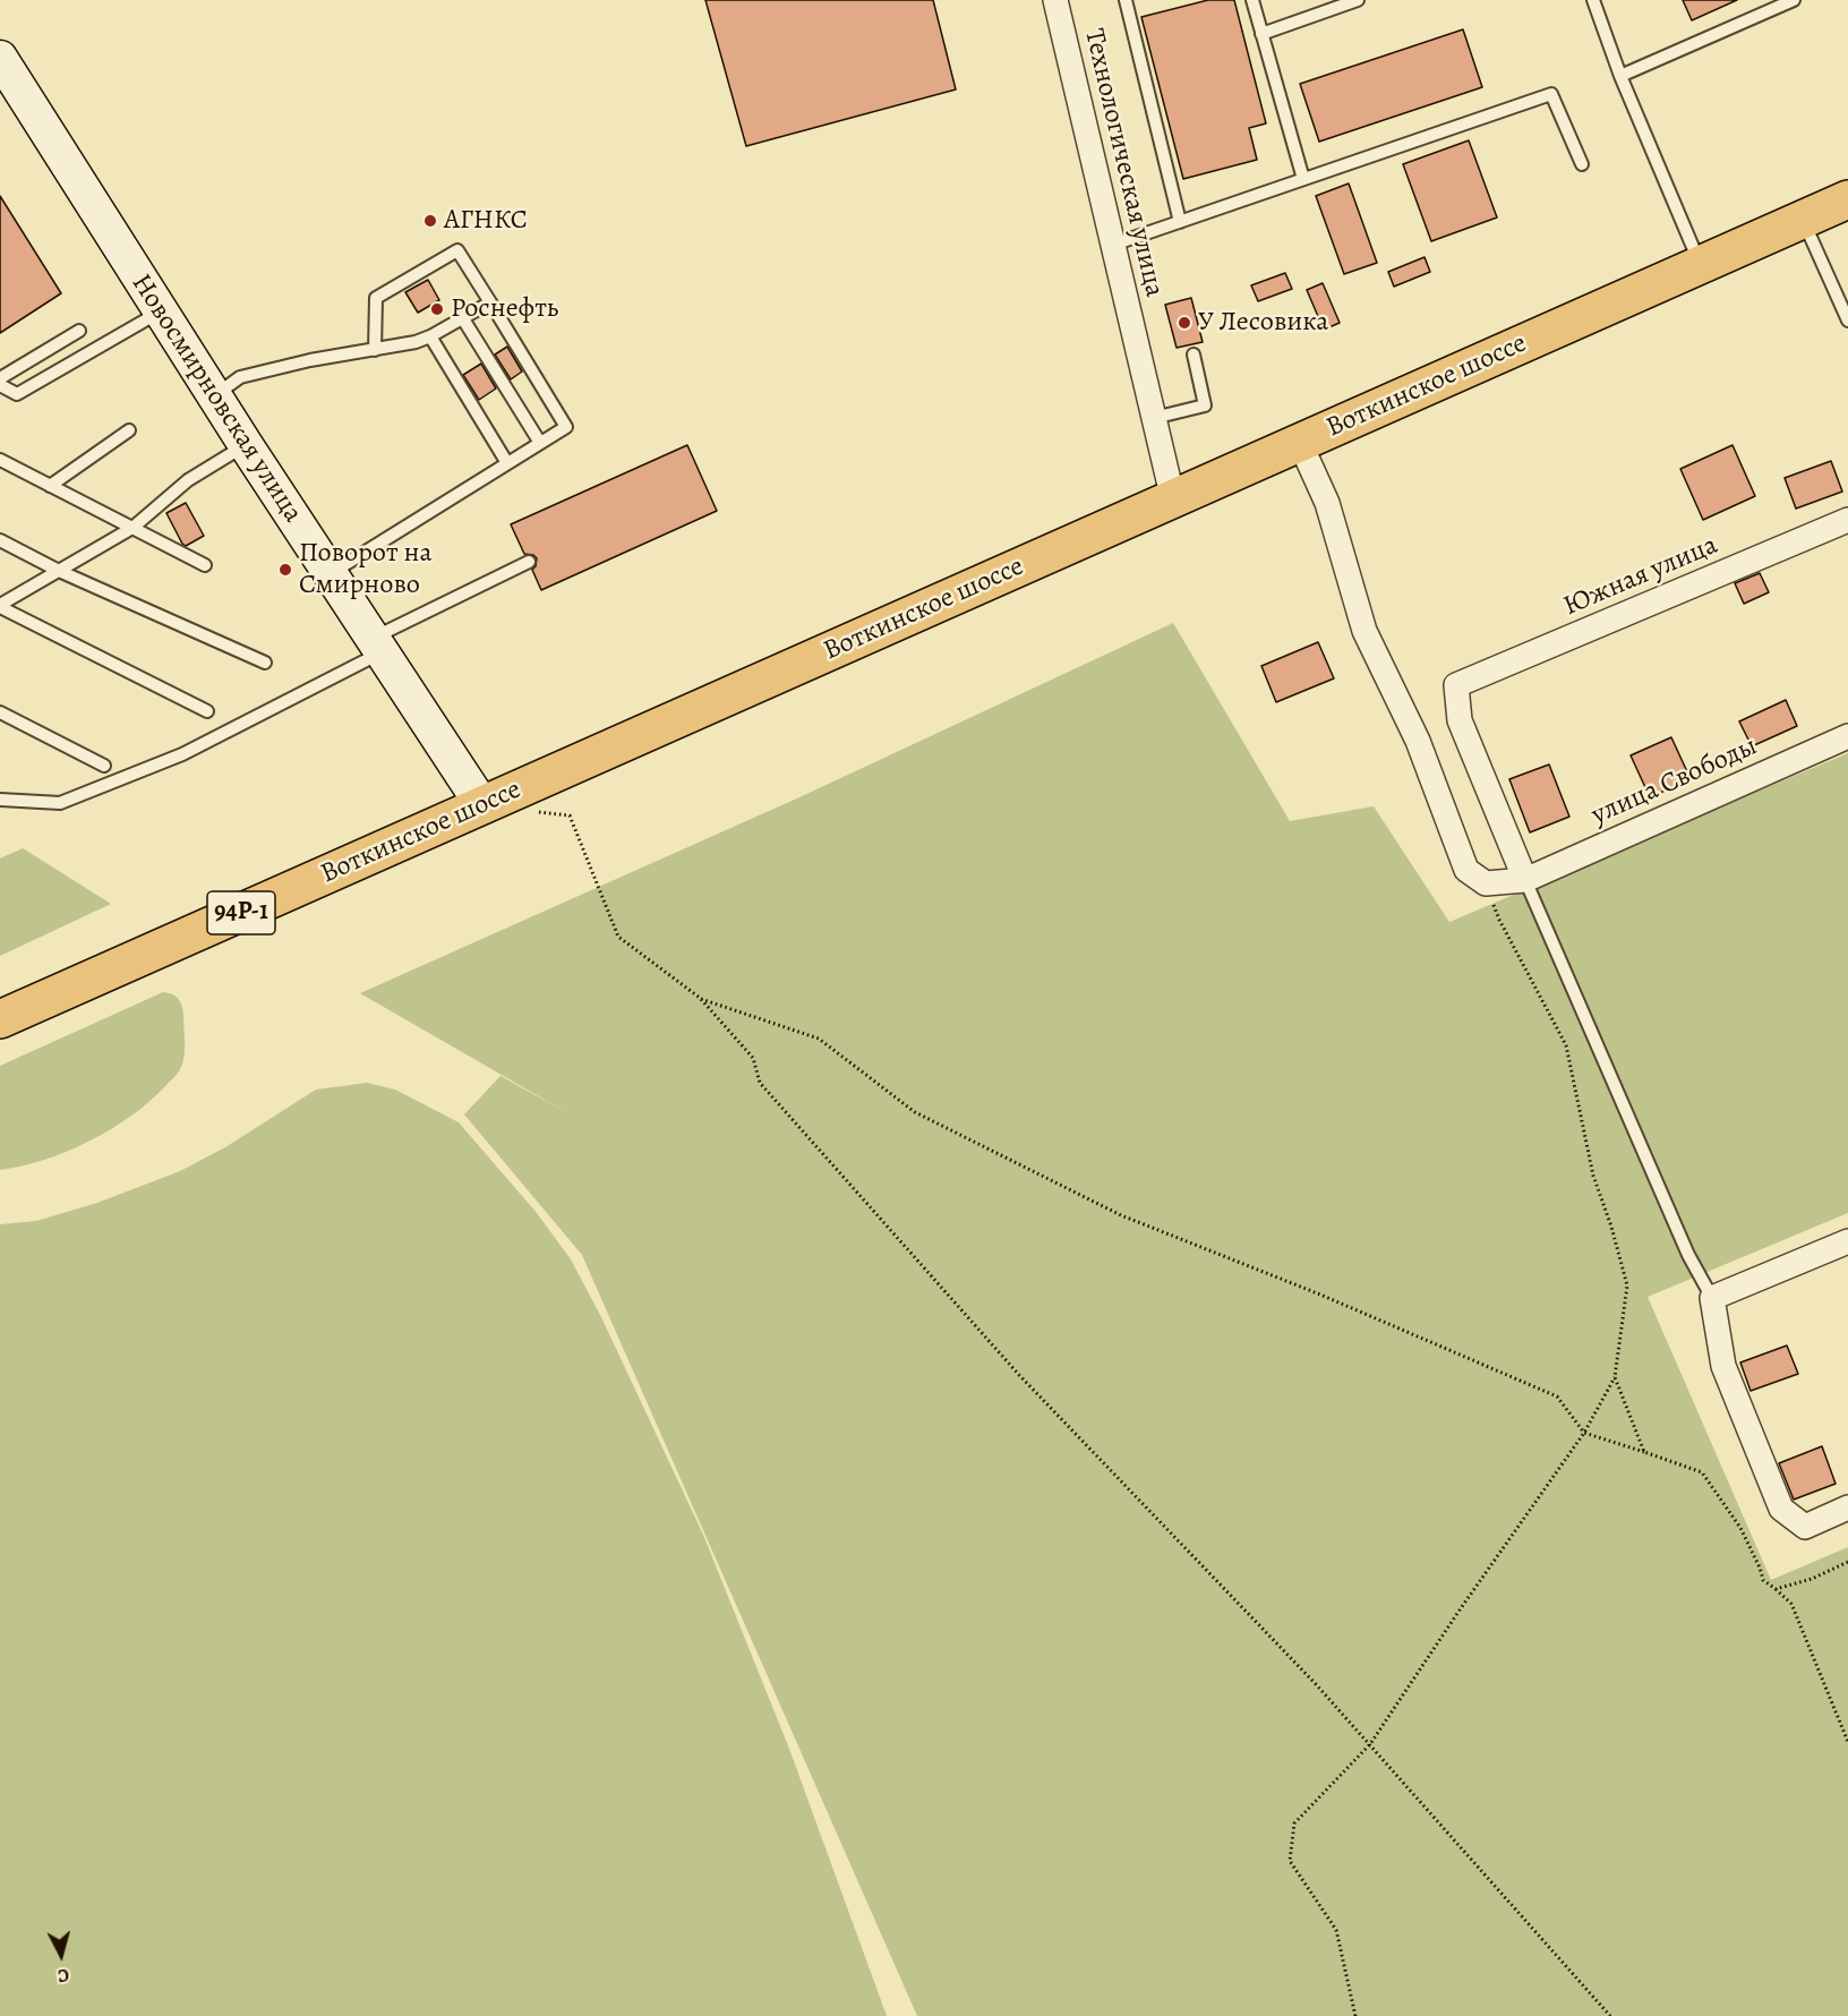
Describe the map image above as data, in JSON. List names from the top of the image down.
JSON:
{
  "streets": {
    "main road": ["Воткинское шоссе", "94Р-1"],
    "street": [
      "Технологическая улица",
      "Новосмирновская улица",
      "Южная улица",
      "улица Свободы"
    ]
  },
  "crossings": [
    ["Технологическая улица", "Воткинское шоссе"],
    ["Воткинское шоссе", "Новосмирновская улица"],
    ["Южная улица", "улица Свободы"]
  ],
  "places": [
    "АГНКС",
    "Роснефть",
    "У Лесовика",
    "Поворот на Смирново"
  ],
  "north": "bottom"
}
